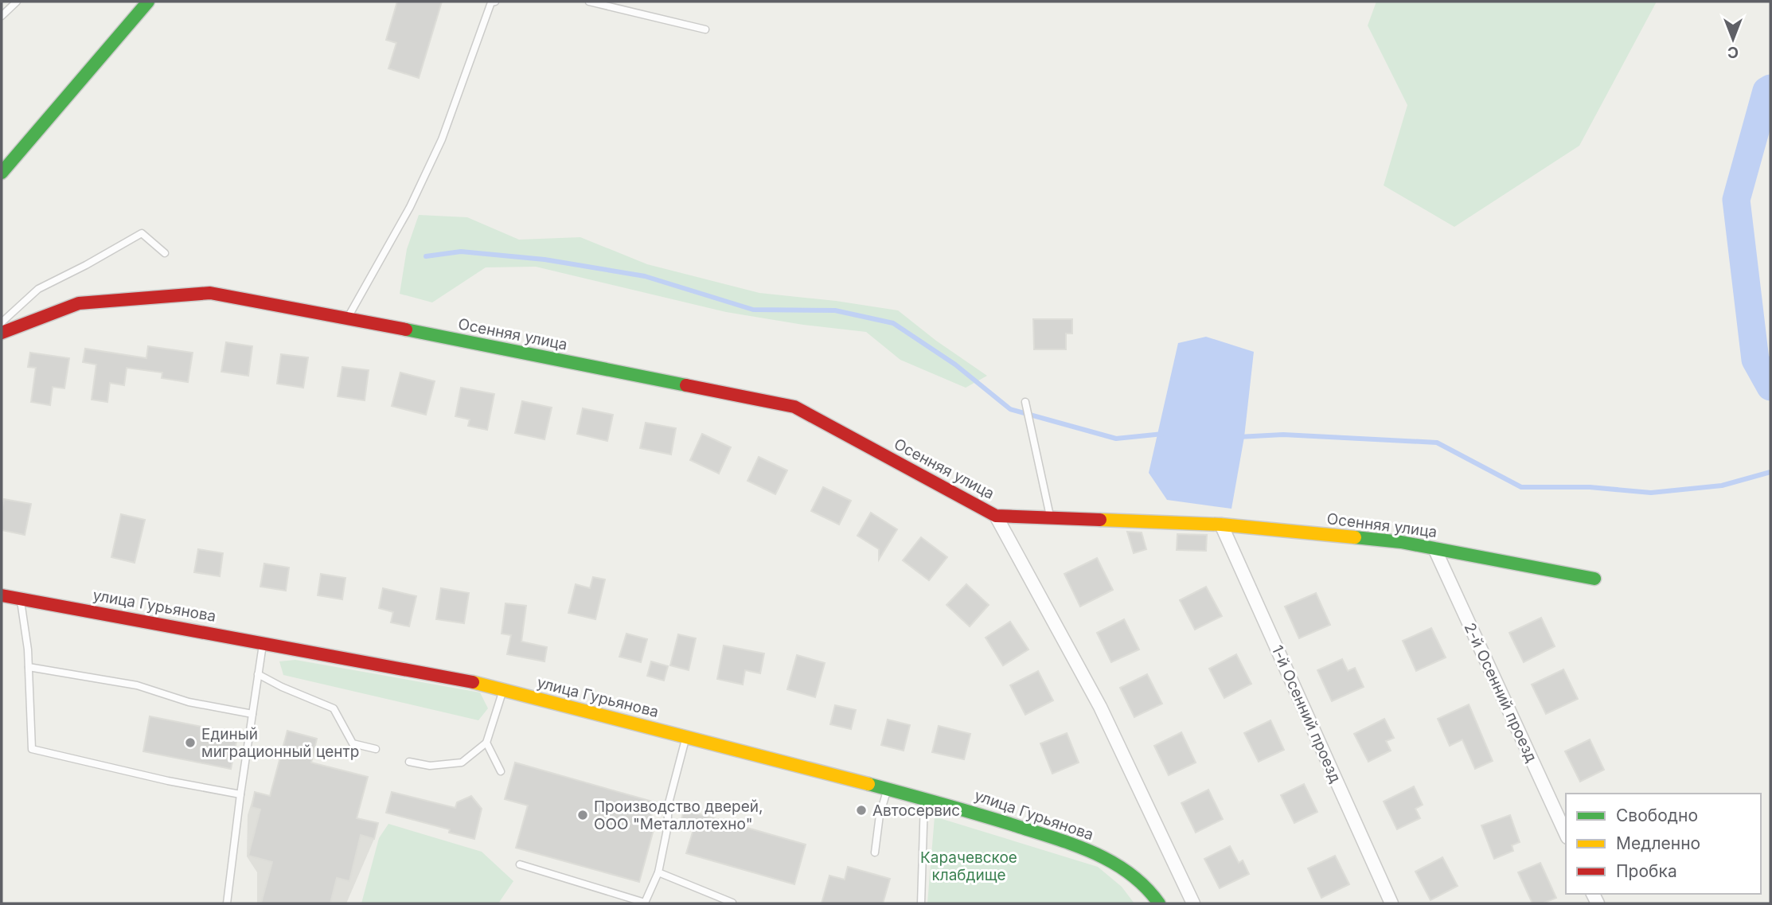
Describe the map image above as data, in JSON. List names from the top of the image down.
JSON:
{
  "streets": {
    "street": [
      "Осенняя улица",
      "улица Гурьянова",
      "2-й Осенний проезд",
      "1-й Осенний проезд"
    ]
  },
  "crossings": [
    ["Осенняя улица", "2-й Осенний проезд"],
    ["Осенняя улица", "1-й Осенний проезд"]
  ],
  "parks": ["Карачевское клабдище"],
  "places": ["Единый миграционный центр", "Автосервис", "Производство дверей, ООО \"Металлотехно\""],
  "legend": ["Свободно", "Медленно", "Пробка"],
  "north": "bottom"
}
